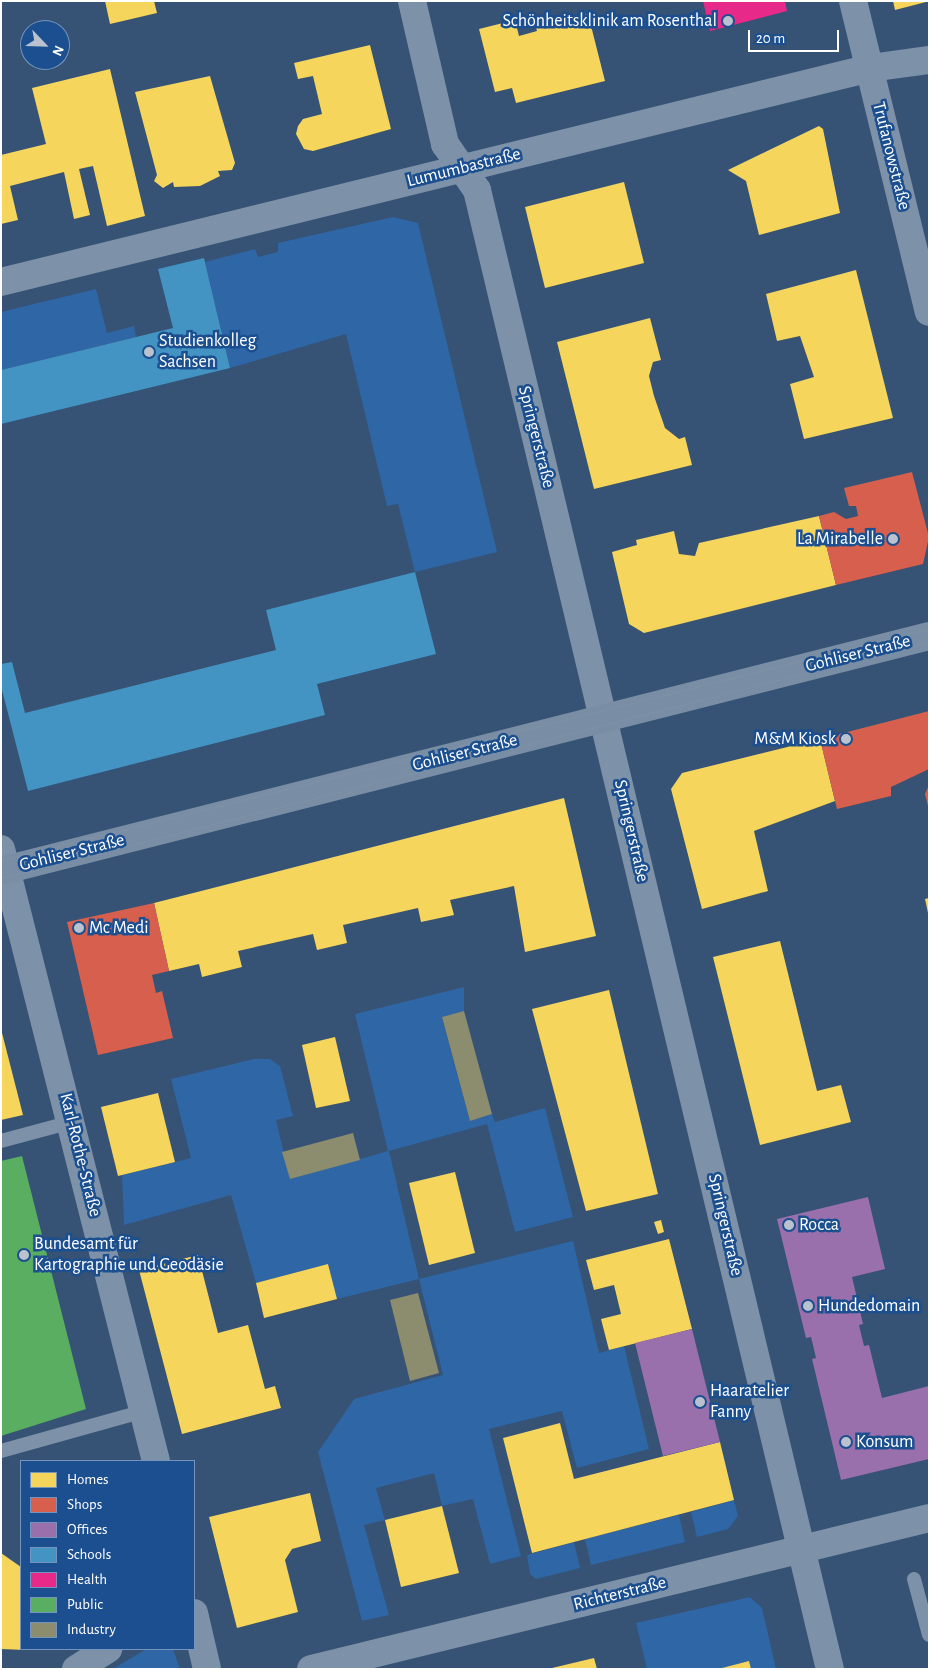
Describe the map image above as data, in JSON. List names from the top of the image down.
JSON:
{
  "streets": {
    "main road": ["Gohliser Straße"],
    "street": [
      "Trufanowstraße",
      "Lumumbastraße",
      "Springerstraße",
      "Karl-Rothe-Straße",
      "Richterstraße"
    ]
  },
  "crossings": [
    ["Trufanowstraße", "Lumumbastraße"],
    ["Lumumbastraße", "Springerstraße"],
    ["Springerstraße", "Gohliser Straße"],
    ["Springerstraße", "Richterstraße"],
    ["Gohliser Straße", "Karl-Rothe-Straße"]
  ],
  "places": [
    "Schönheitsklinik am Rosenthal",
    "Studienkolleg Sachsen",
    "La Mirabelle",
    "M&M Kiosk",
    "Mc Medi",
    "Rocca",
    "Bundesamt für Kartographie und Geodäsie",
    "Hundedomain",
    "Haaratelier Fanny",
    "Konsum"
  ],
  "legend": [
    "Homes",
    "Shops",
    "Offices",
    "Schools",
    "Health",
    "Public",
    "Industry"
  ],
  "scale_bar": "20 m",
  "north": "bottom right"
}
